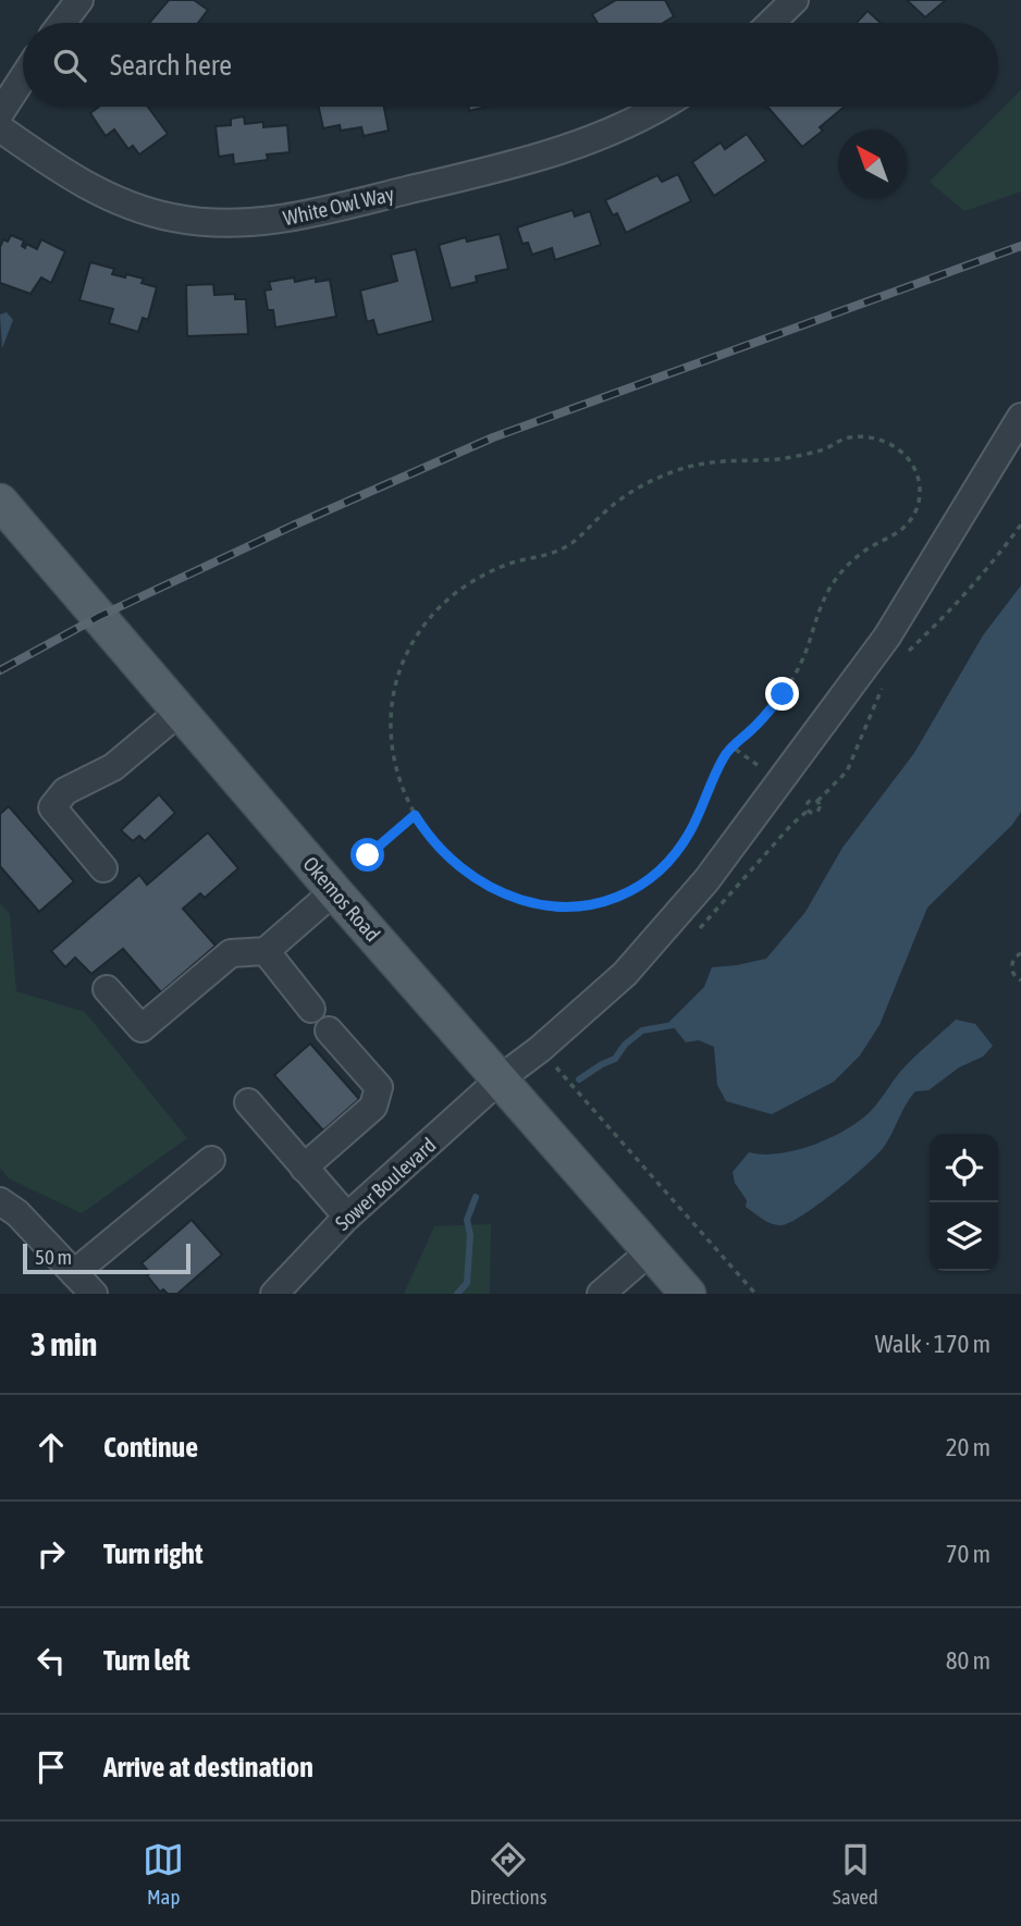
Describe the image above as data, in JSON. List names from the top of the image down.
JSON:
{
  "streets": {
    "main road": ["Okemos Road"],
    "street": ["White Owl Way", "Sower Boulevard"]
  },
  "crossings": [
    ["Okemos Road", "Sower Boulevard"]
  ],
  "scale_bar": "50 m",
  "north": "top left",
  "page": {
    "search": "Search here",
    "scale": "50 m",
    "heading": ["3 min", "Walk · 170 m"],
    "list": [
      ["Continue", "20 m"],
      ["Turn right", "70 m"],
      ["Turn left", "80 m"],
      "Arrive at destination"
    ],
    "nav": ["Map", "Directions", "Saved"]
  }
}
